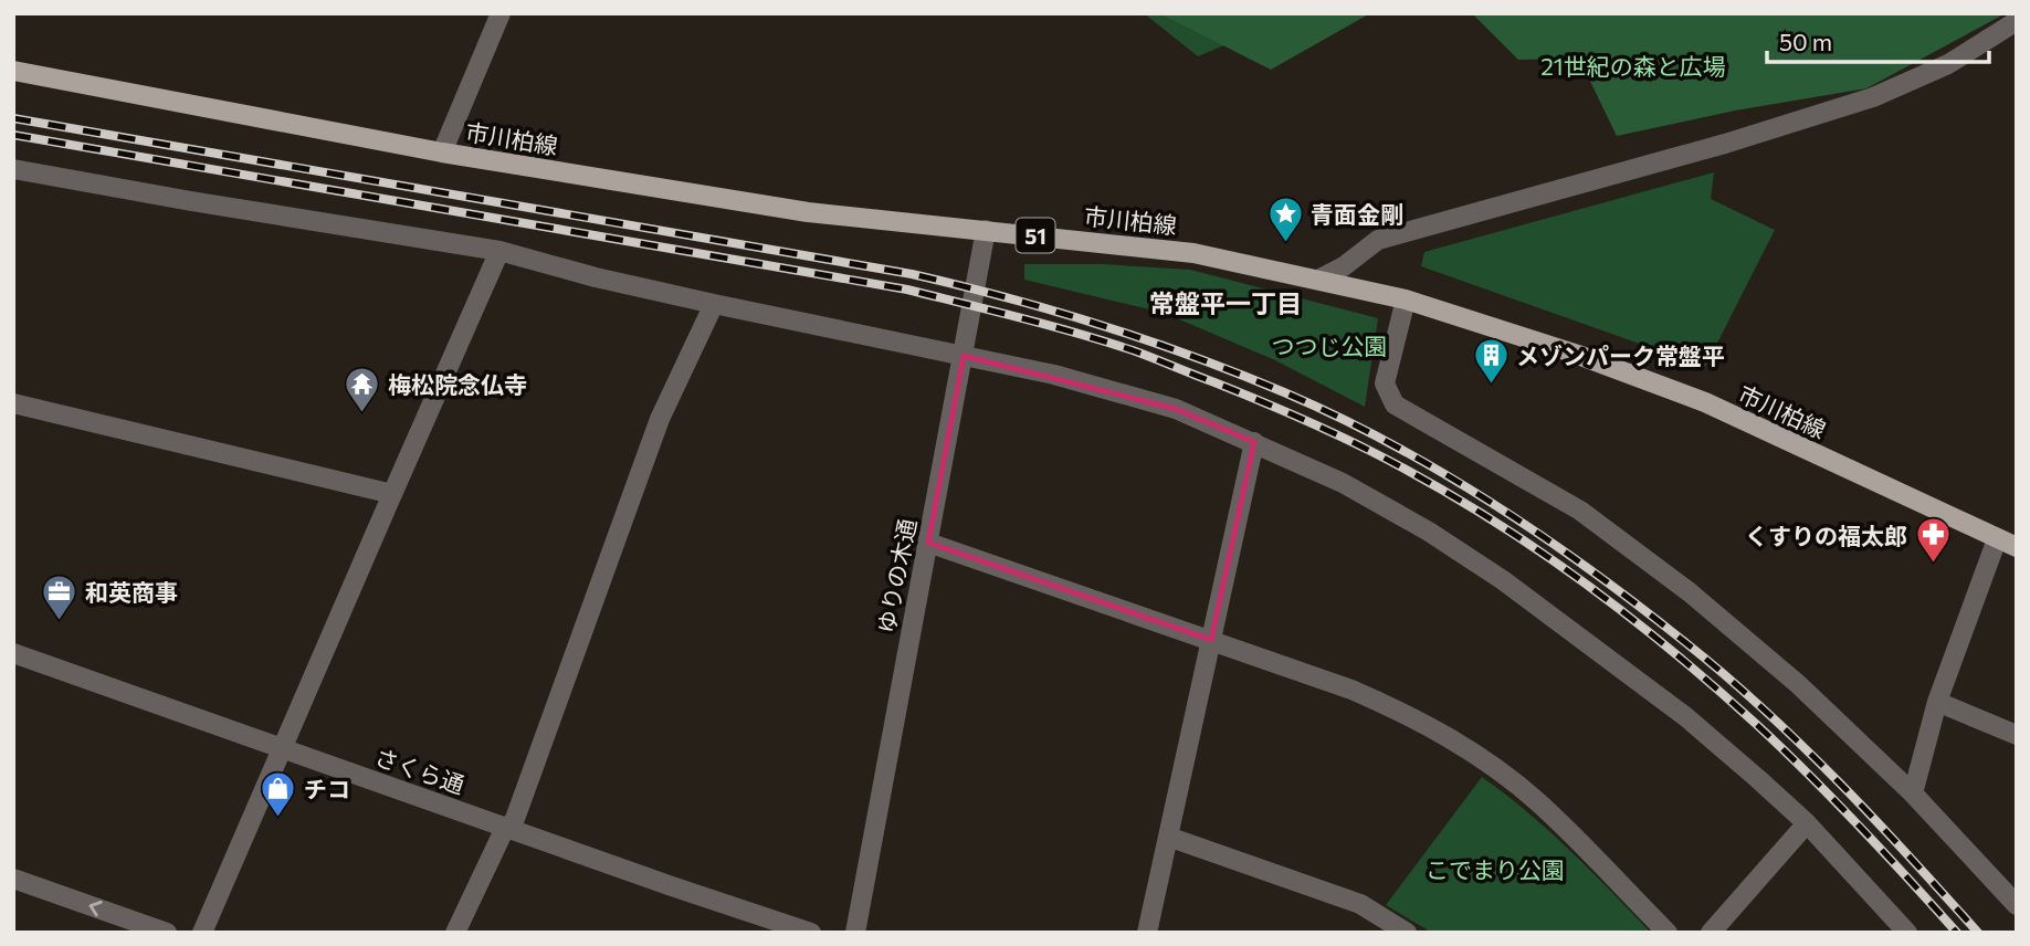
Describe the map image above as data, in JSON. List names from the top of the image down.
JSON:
{
  "streets": {
    "main road": ["市川柏線", "51"],
    "street": ["ゆりの木通", "さくら通"]
  },
  "crossings": [
    ["市川柏線", "ゆりの木通"]
  ],
  "districts": ["常盤平一丁目"],
  "parks": ["21世紀の森と広場", "つつじ公園", "こでまり公園"],
  "places": {
    "place": ["青面金剛"],
    "building": ["メゾンパーク常盤平"],
    "temple": ["梅松院念仏寺"],
    "pharmacy": ["くすりの福太郎"],
    "office": ["和英商事"],
    "shop": ["チコ"]
  },
  "scale_bar": "50 m"
}
